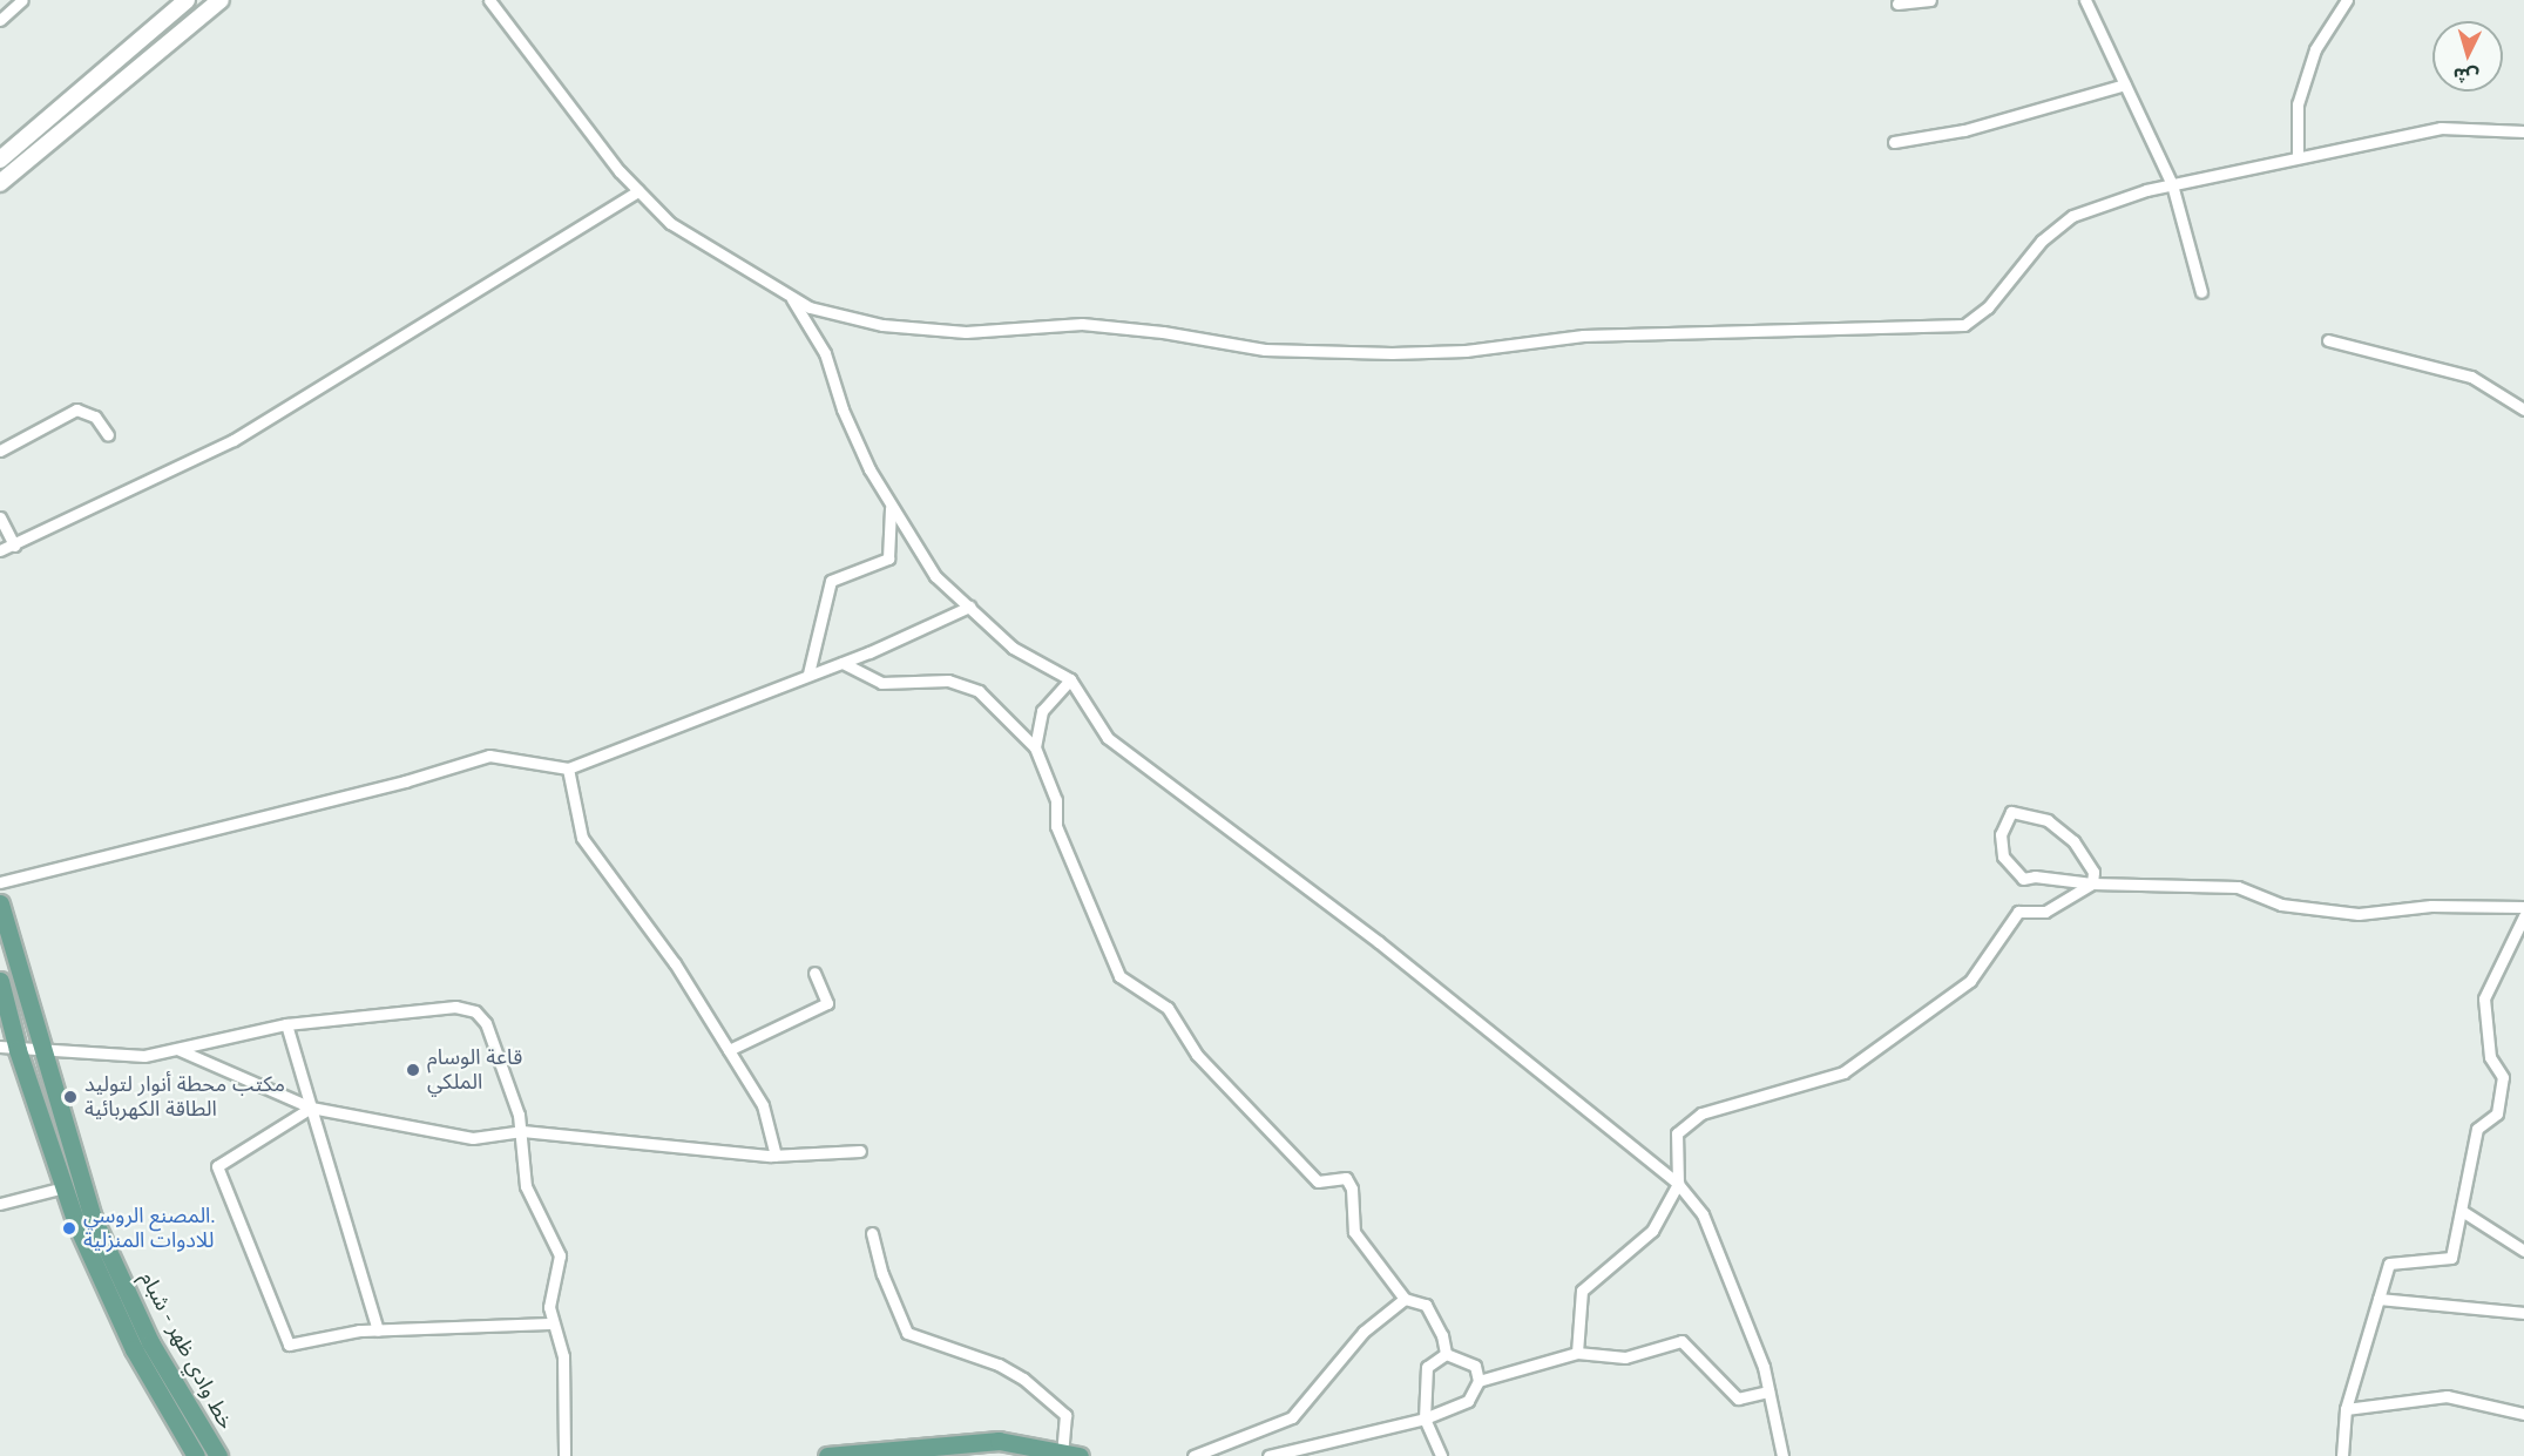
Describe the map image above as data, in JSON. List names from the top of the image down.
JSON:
{
  "streets": {
    "main road": ["خط وادي ظهر - شبام"]
  },
  "places": ["قاعة الوسام الملكي", "مكتب محطة أنوار لتوليد الطاقة الكهربائية", "المصنع الروسي. للادوات المنزلية"],
  "north": "bottom"
}
